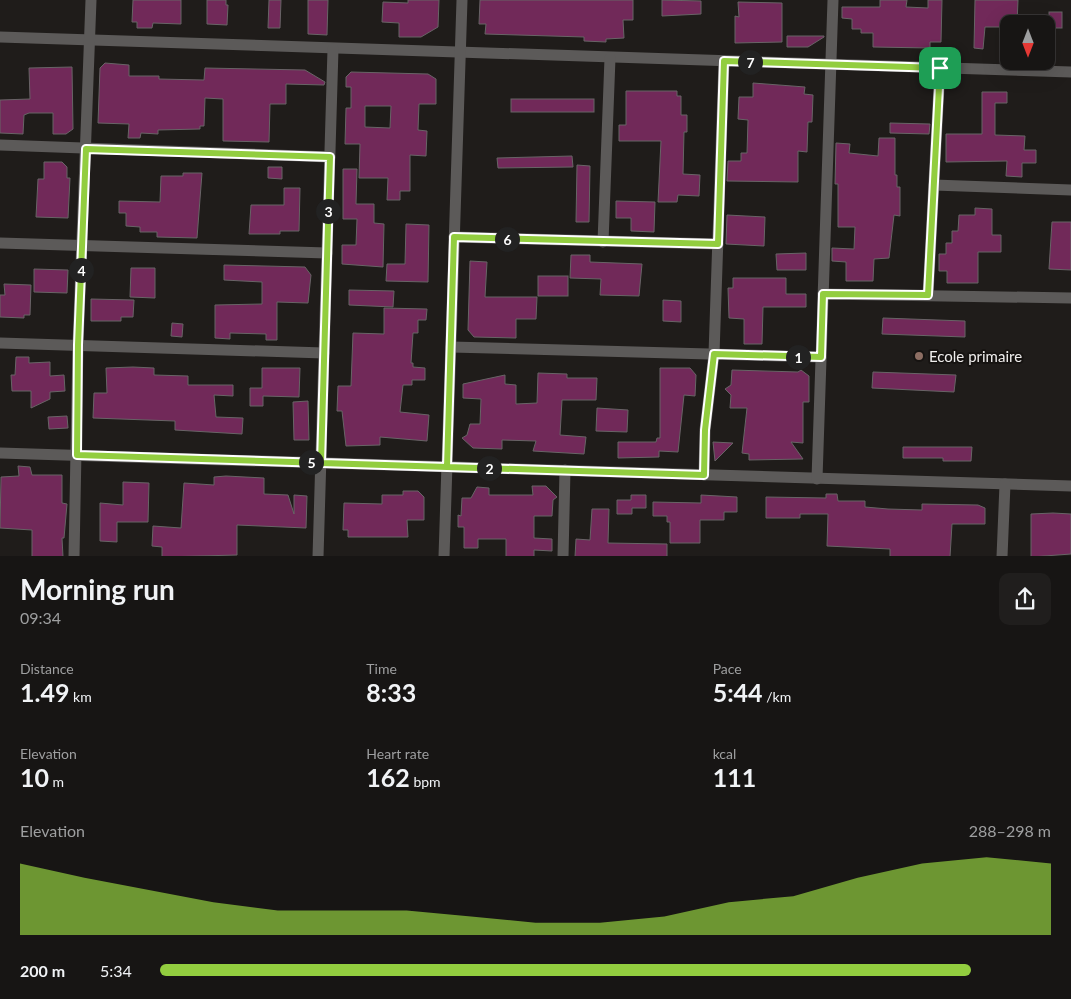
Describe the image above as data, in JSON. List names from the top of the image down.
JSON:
{
  "places": ["Ecole primaire"],
  "north": "bottom",
  "page": {
    "pins": [
      "7",
      "3",
      "6",
      "4",
      "1",
      "5",
      "2"
    ],
    "heading": ["Morning run", "09:34"],
    "stats": [
      ["Distance", "1.49 km"],
      ["Time", "8:33"],
      ["Pace", "5:44 /km"],
      ["Elevation", "10 m"],
      ["Heart rate", "162 bpm"],
      ["kcal", "111"]
    ],
    "chart": ["Elevation", "288–298 m"],
    "list": [
      {
        "name": "200 m",
        "note": "5:34"
      }
    ]
  }
}
